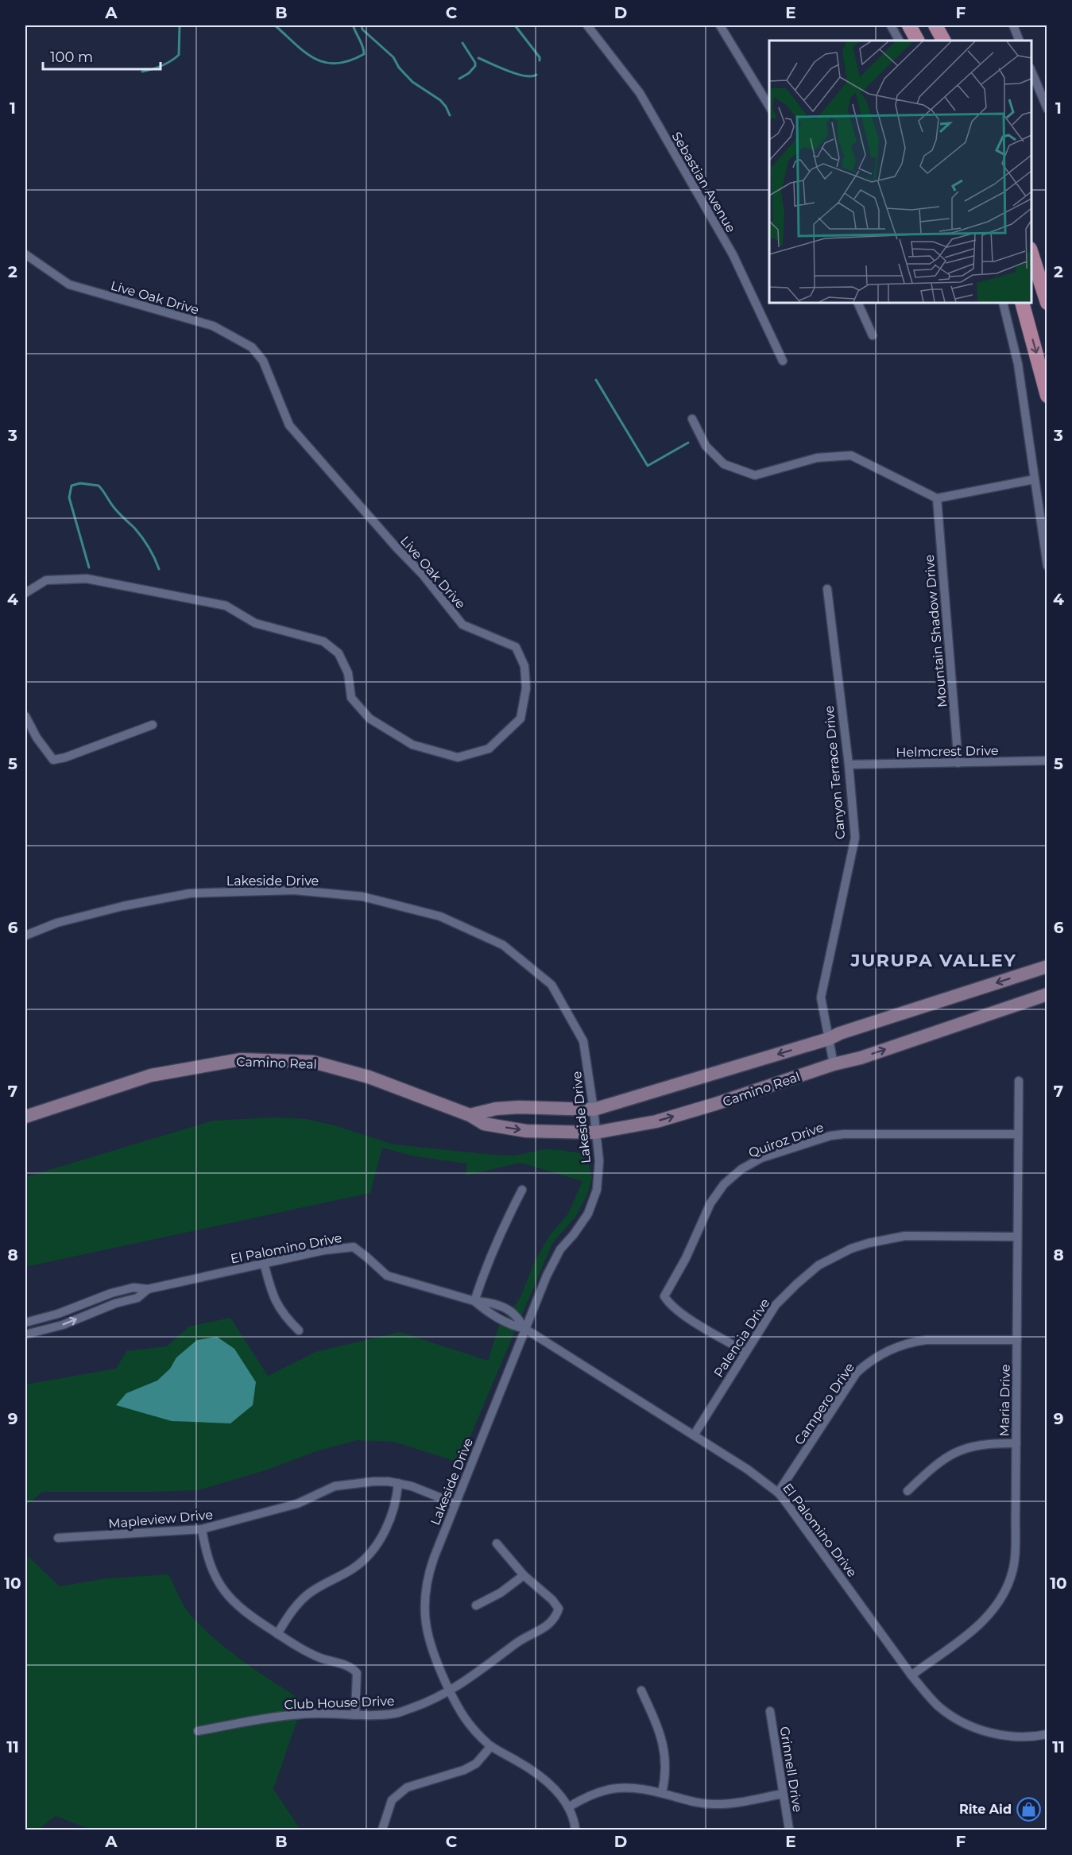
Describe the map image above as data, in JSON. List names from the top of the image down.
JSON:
{
  "streets": {
    "main road": ["Camino Real"],
    "street": [
      "Sebastian Avenue",
      "Live Oak Drive",
      "Mountain Shadow Drive",
      "Helmcrest Drive",
      "Canyon Terrace Drive",
      "Lakeside Drive",
      "Quiroz Drive",
      "El Palomino Drive",
      "Palencia Drive",
      "Maria Drive",
      "Campero Drive",
      "Mapleview Drive",
      "Club House Drive",
      "Grinnell Drive"
    ]
  },
  "crossings": [
    ["Mountain Shadow Drive", "Helmcrest Drive"],
    ["Helmcrest Drive", "Canyon Terrace Drive"],
    ["Canyon Terrace Drive", "Camino Real"],
    ["Lakeside Drive", "Camino Real"],
    ["Lakeside Drive", "El Palomino Drive"],
    ["Lakeside Drive", "Mapleview Drive"],
    ["Lakeside Drive", "Club House Drive"],
    ["Quiroz Drive", "Palencia Drive"],
    ["Quiroz Drive", "Maria Drive"],
    ["El Palomino Drive", "Palencia Drive"],
    ["El Palomino Drive", "Maria Drive"],
    ["El Palomino Drive", "Campero Drive"],
    ["Palencia Drive", "Maria Drive"],
    ["Maria Drive", "Campero Drive"]
  ],
  "districts": ["JURUPA VALLEY"],
  "places": {
    "shop": ["Rite Aid"]
  },
  "scale_bar": "100 m",
  "grid": {
    "columns": [
      "A",
      "B",
      "C",
      "D",
      "E",
      "F"
    ],
    "rows": [
      "1",
      "2",
      "3",
      "4",
      "5",
      "6",
      "7",
      "8",
      "9",
      "10",
      "11"
    ]
  }
}
